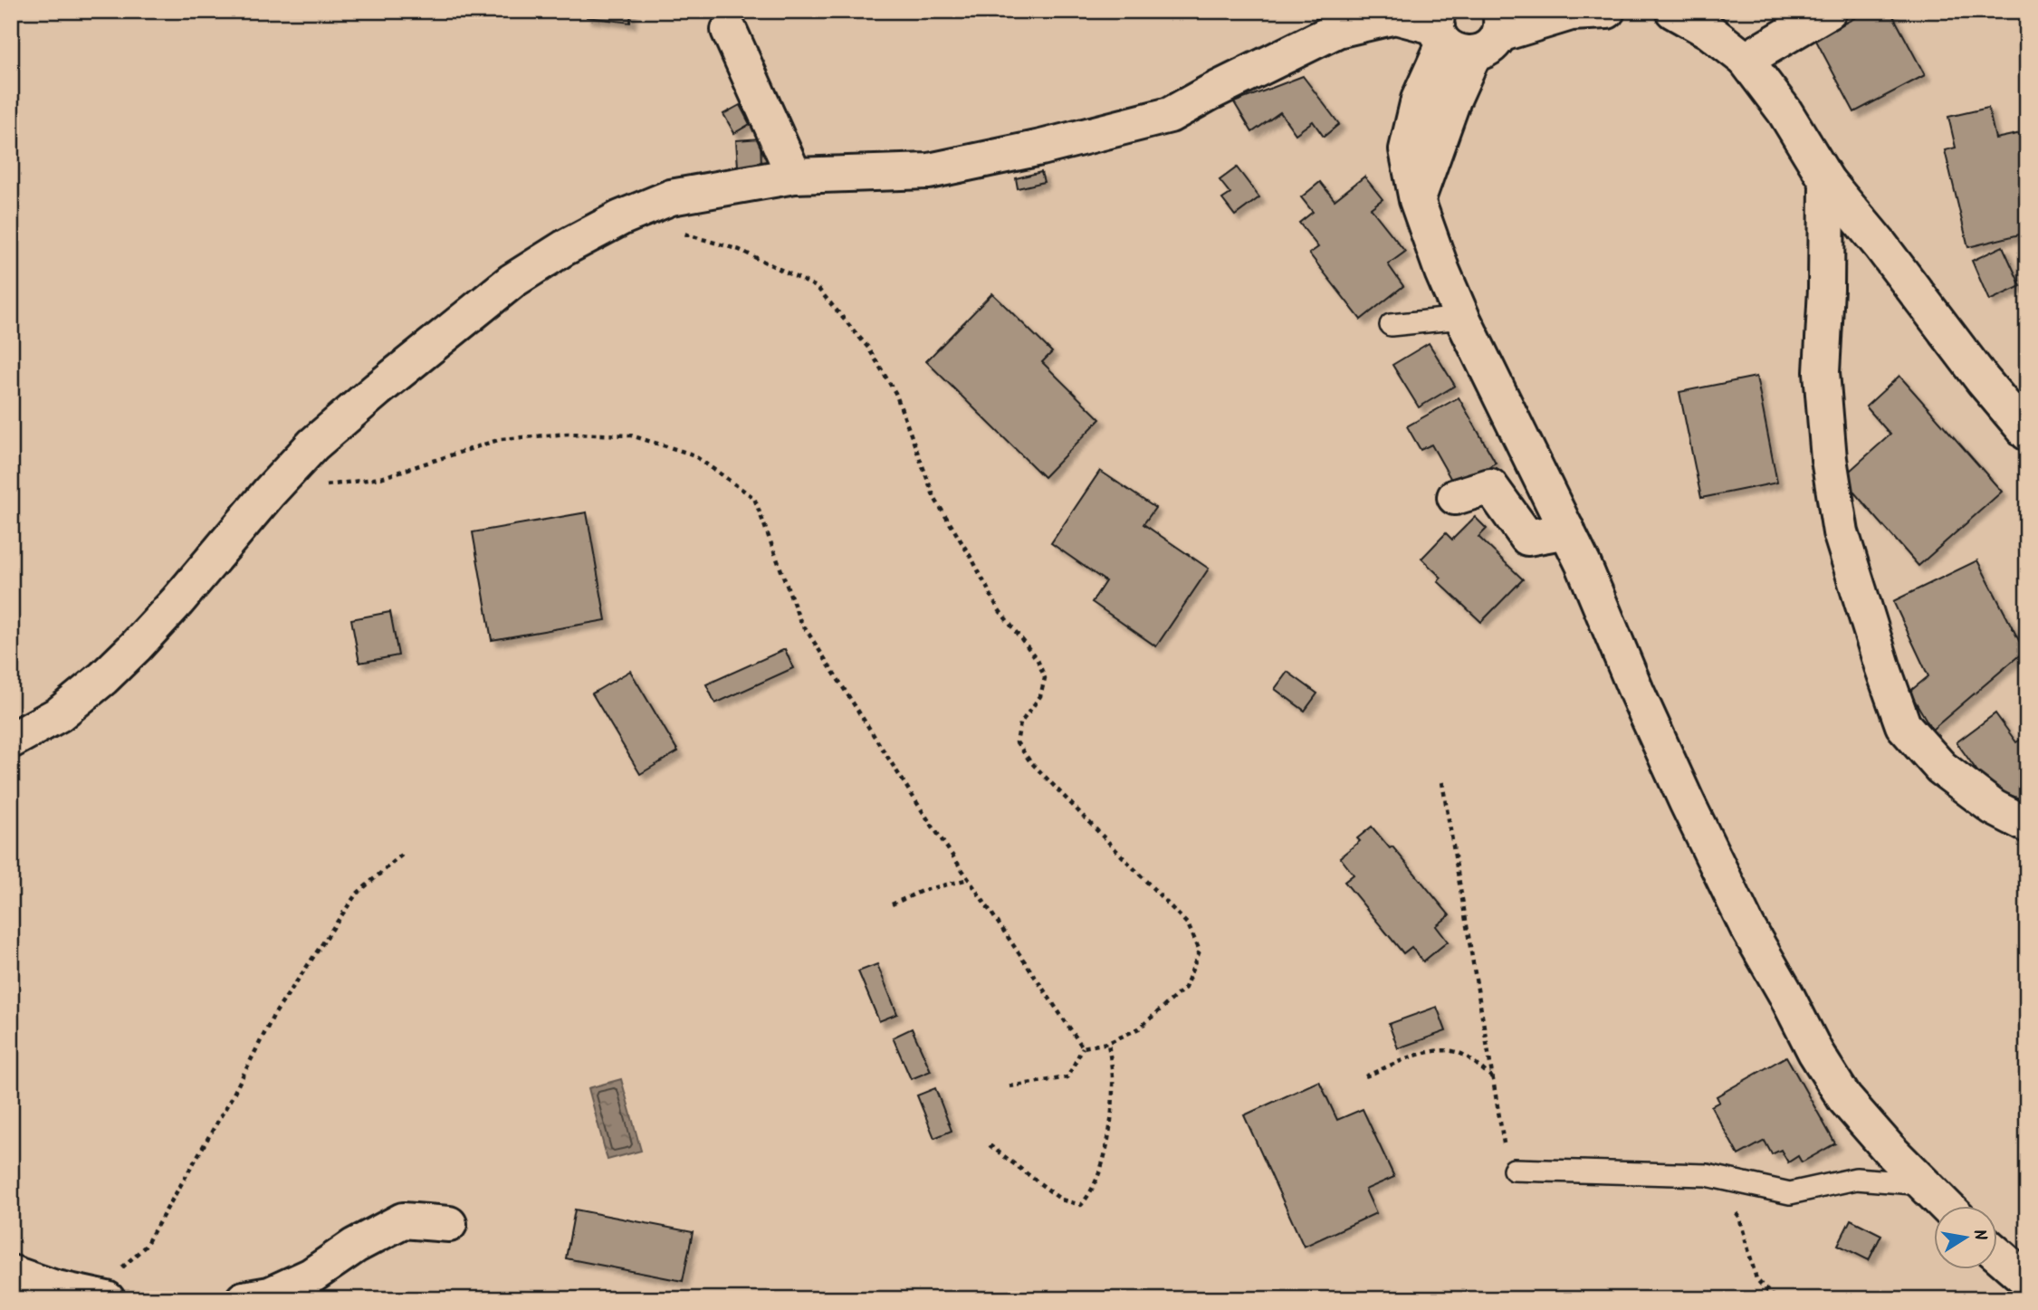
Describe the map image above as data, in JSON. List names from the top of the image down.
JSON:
{
  "north": "right"
}
